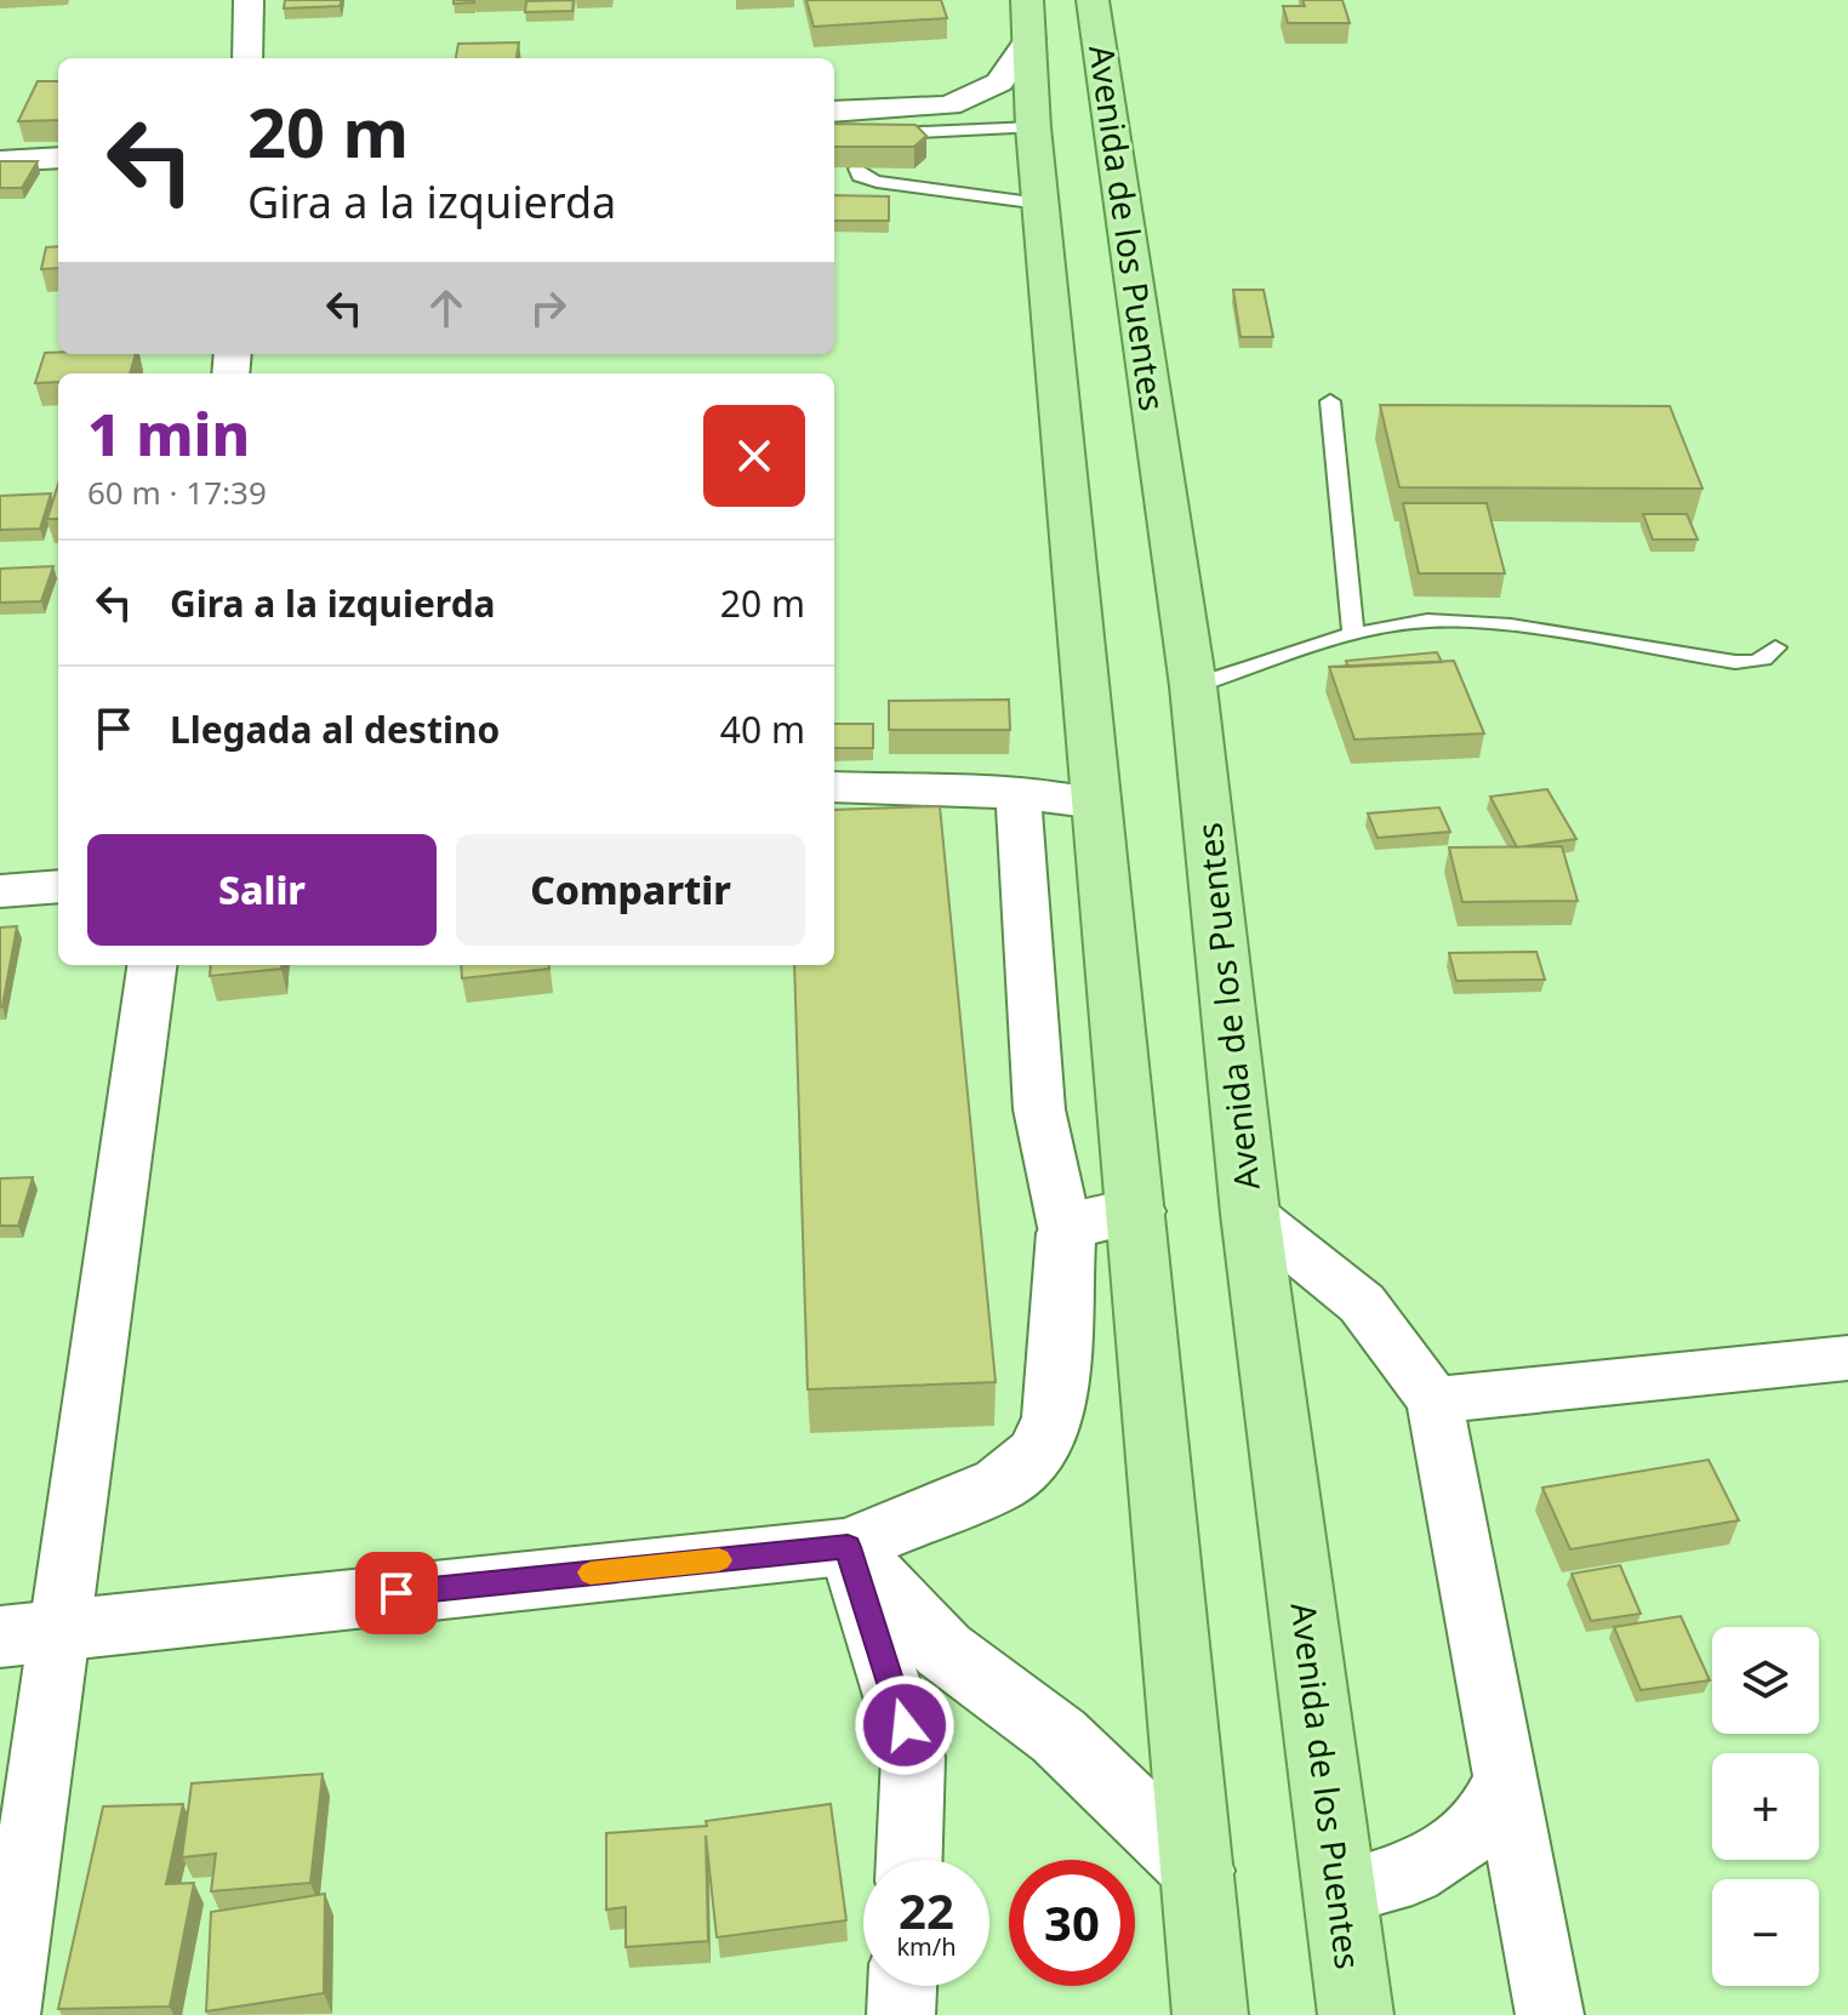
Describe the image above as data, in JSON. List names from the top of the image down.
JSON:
{
  "streets": {
    "main road": ["Avenida de los Puentes"]
  },
  "page": {
    "turn": ["20 m", "Gira a la izquierda"],
    "heading": ["1 min", "60 m · 17:39"],
    "list": [
      {
        "name": "Gira a la izquierda",
        "value": "20 m"
      },
      {
        "name": "Llegada al destino",
        "value": "40 m"
      }
    ],
    "buttons": ["Salir", "Compartir"],
    "map_buttons": ["+", "−"],
    "speed": "22 km/h",
    "limit": "30"
  }
}
